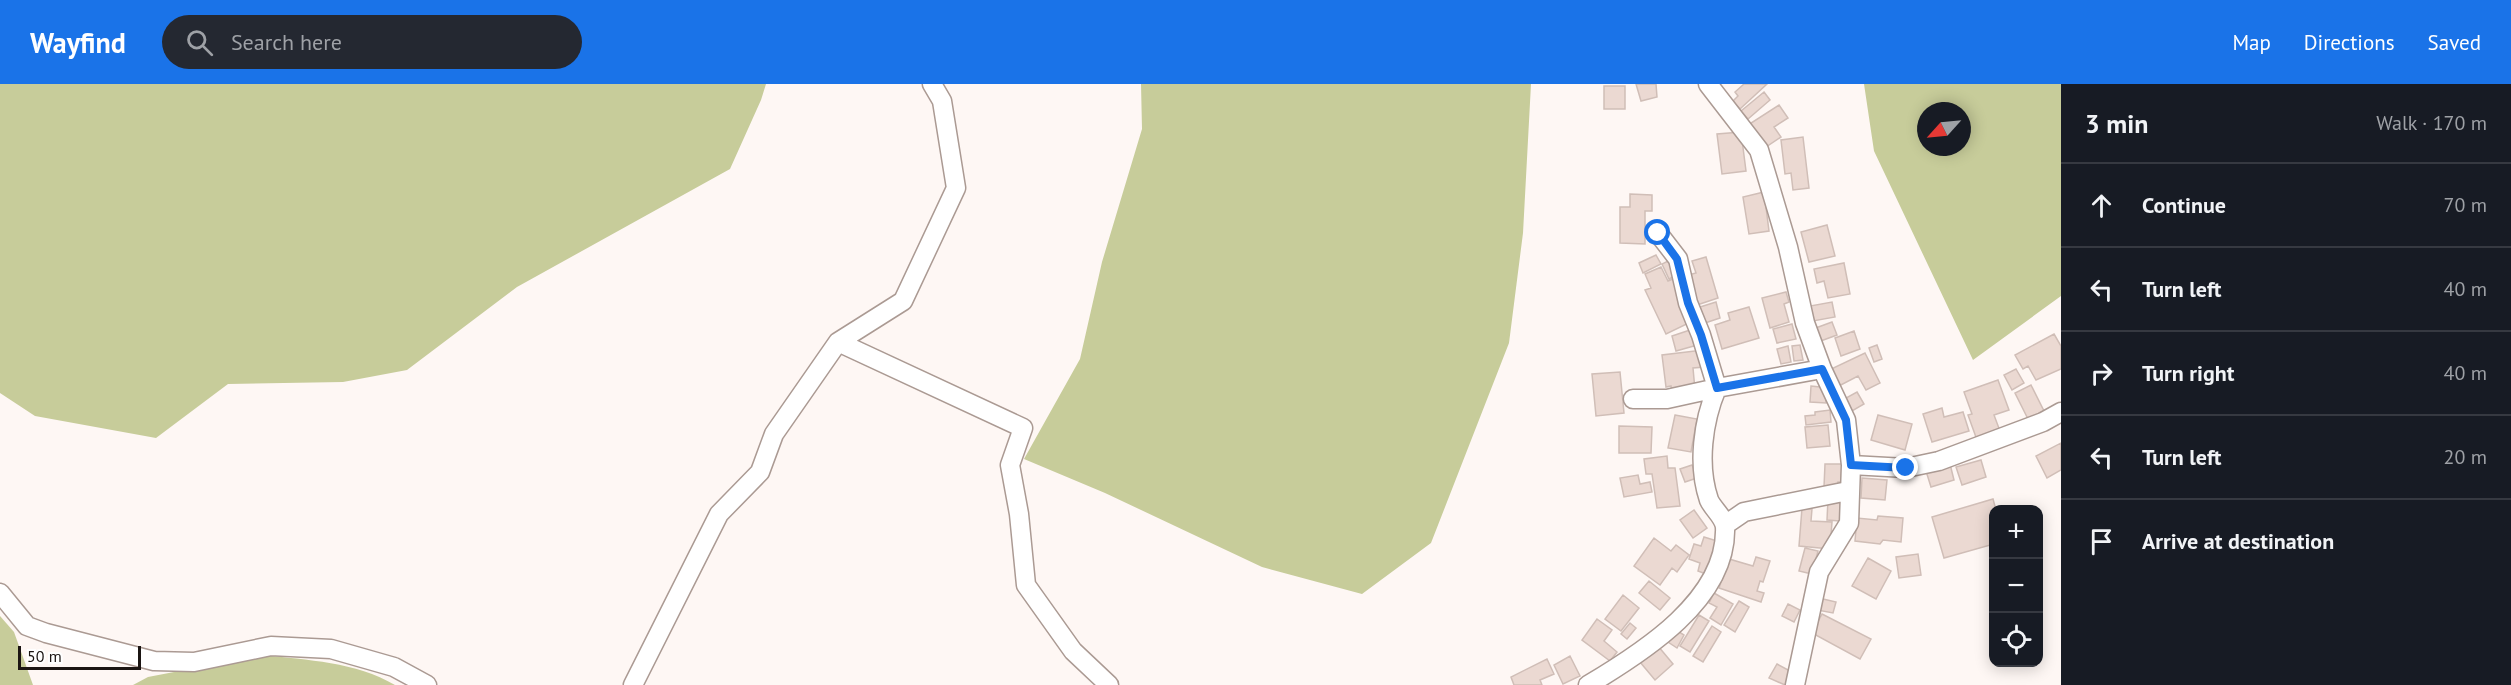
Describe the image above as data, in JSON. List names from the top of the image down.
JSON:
{
  "scale_bar": "50 m",
  "north": "bottom left",
  "page": {
    "header": "Wayfind",
    "search": "Search here",
    "nav": ["Map", "Directions", "Saved"],
    "heading": ["3 min", "Walk · 170 m"],
    "list": [
      ["Continue", "70 m"],
      ["Turn left", "40 m"],
      ["Turn right", "40 m"],
      ["Turn left", "20 m"],
      "Arrive at destination"
    ],
    "map_buttons": ["+", "−"],
    "scale": "50 m"
  }
}
